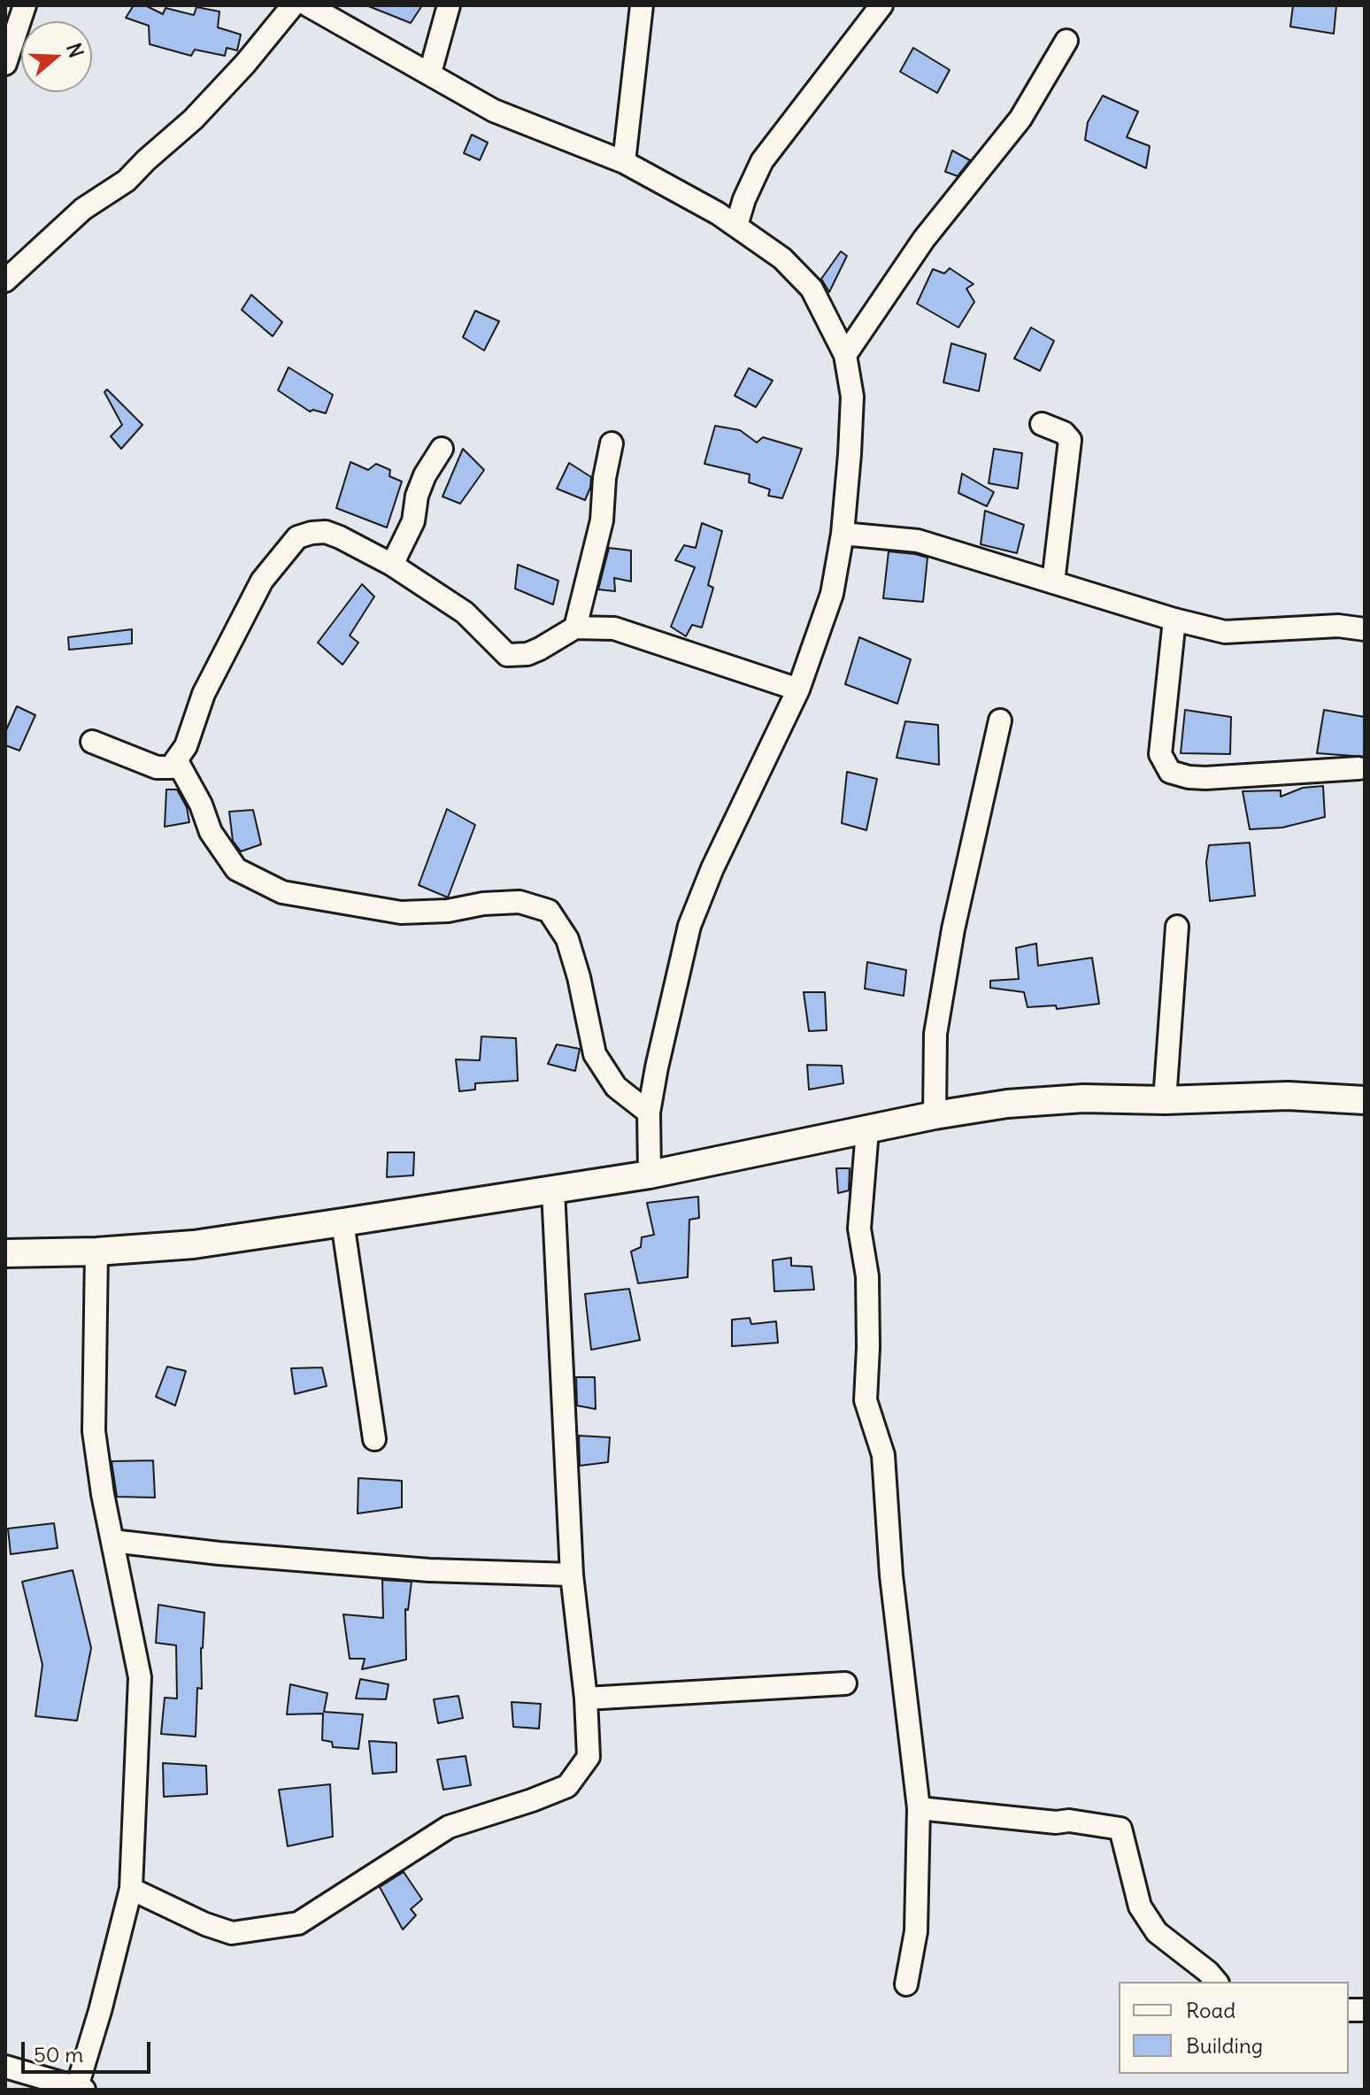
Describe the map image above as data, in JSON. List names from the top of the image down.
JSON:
{
  "legend": ["Road", "Building"],
  "scale_bar": "50 m",
  "north": "right"
}
